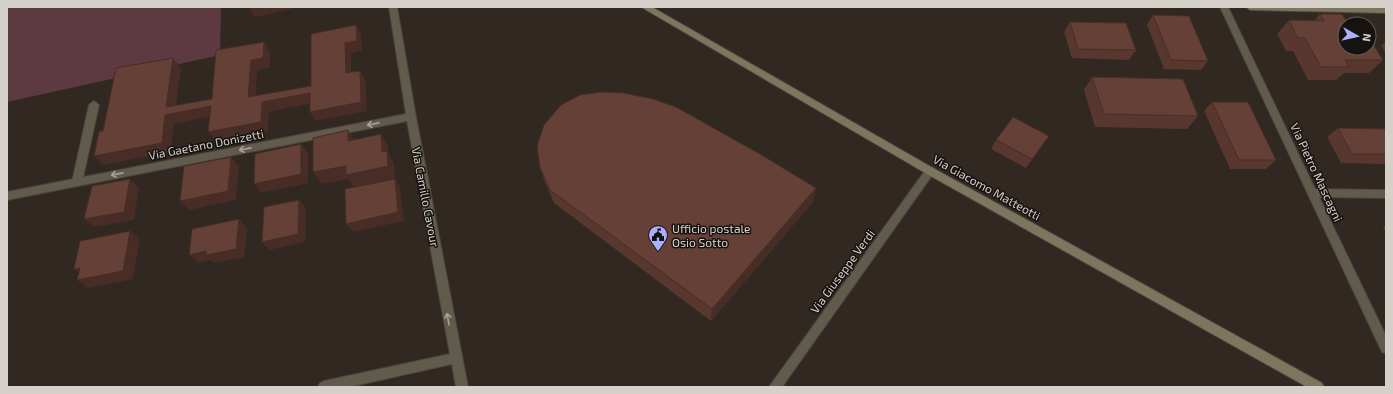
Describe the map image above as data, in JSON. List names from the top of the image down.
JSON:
{
  "streets": {
    "street": [
      "Via Gaetano Donizetti",
      "Via Pietro Mascagni",
      "Via Giacomo Matteotti",
      "Via Camillo Cavour",
      "Via Giuseppe Verdi"
    ]
  },
  "crossings": [
    ["Via Gaetano Donizetti", "Via Camillo Cavour"],
    ["Via Giacomo Matteotti", "Via Giuseppe Verdi"]
  ],
  "one_way": ["Via Gaetano Donizetti", "Via Camillo Cavour"],
  "places": {
    "public building": ["Ufficio postale Osio Sotto"]
  },
  "north": "right"
}
